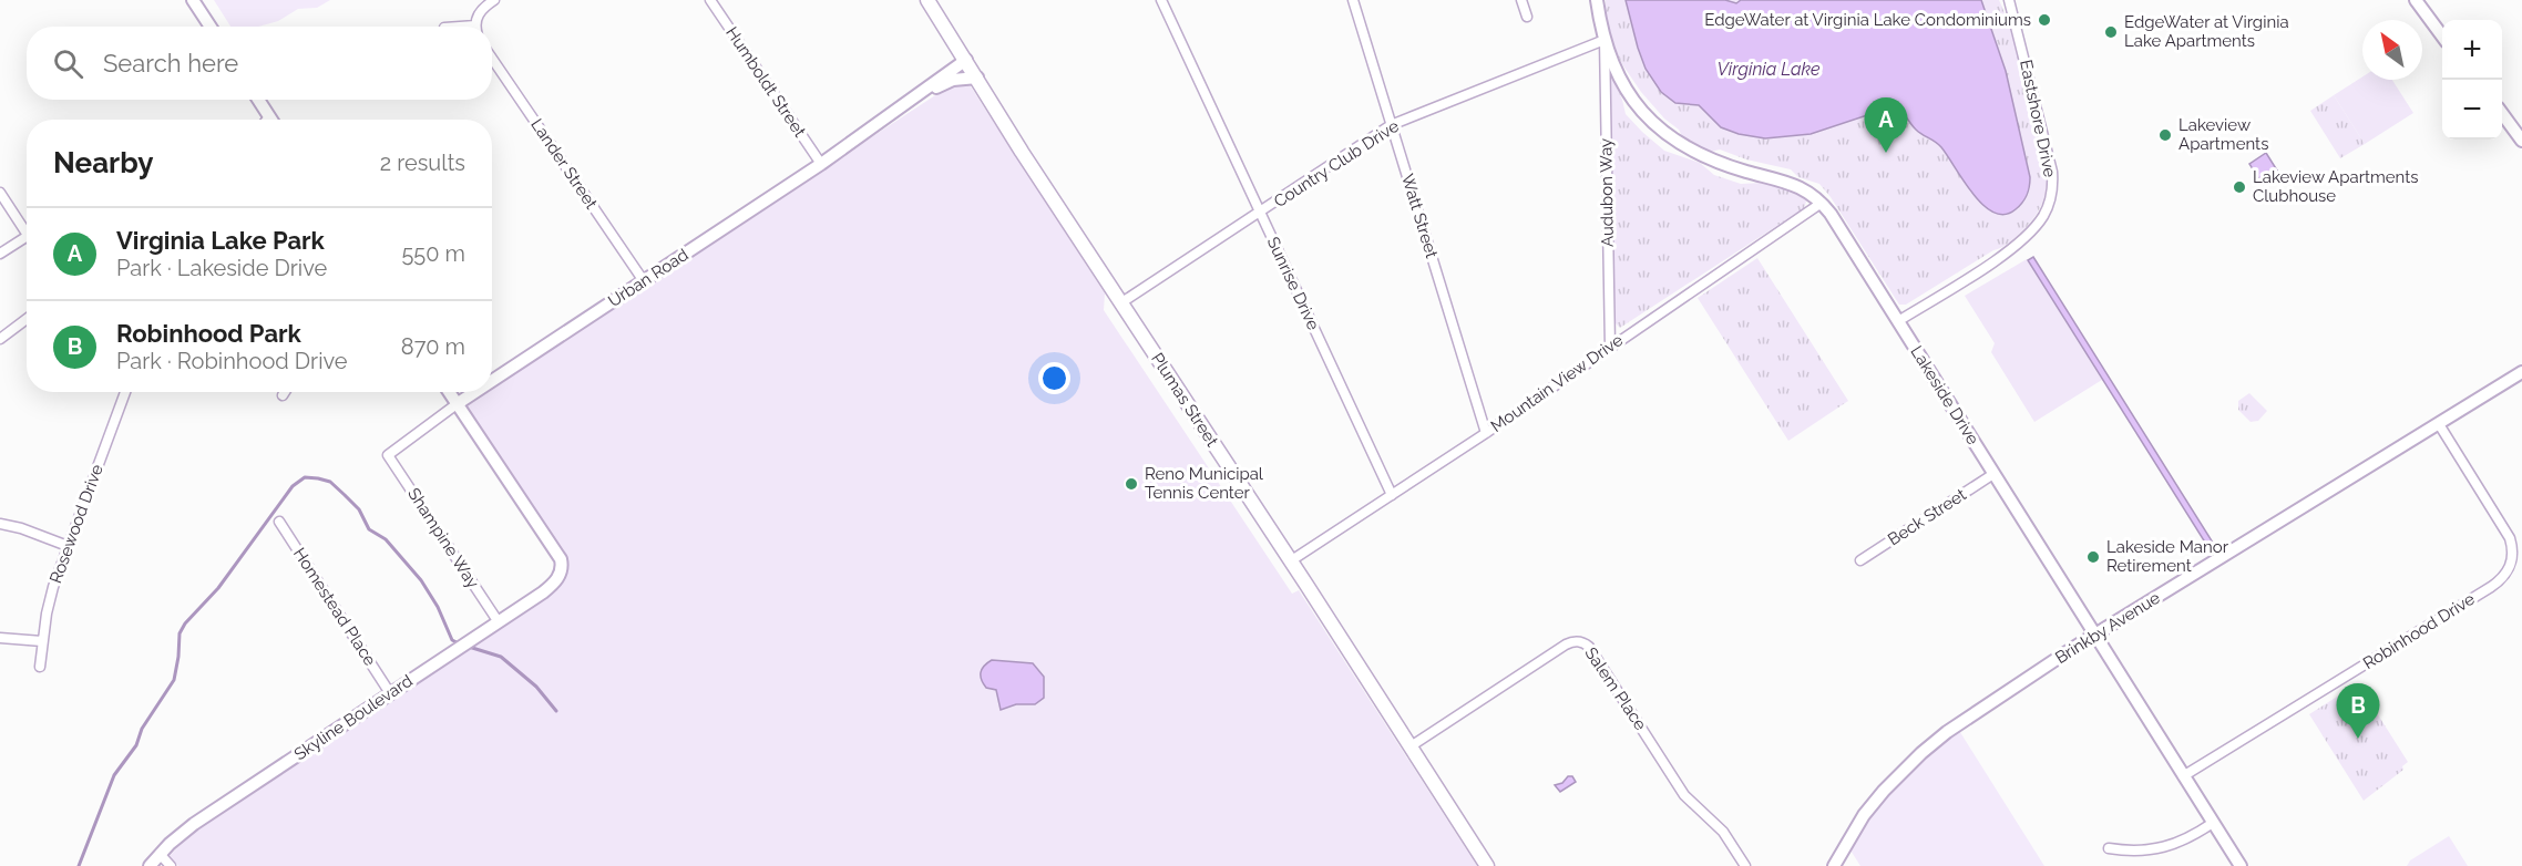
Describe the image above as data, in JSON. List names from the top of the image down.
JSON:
{
  "streets": {
    "main road": ["Plumas Street"],
    "street": [
      "Humboldt Street",
      "Eastshore Drive",
      "Lander Street",
      "Country Club Drive",
      "Audubon Way",
      "Watt Street",
      "Urban Road",
      "Sunrise Drive",
      "Mountain View Drive",
      "Lakeside Drive",
      "Beck Street",
      "Rosewood Drive",
      "Shampine Way",
      "Homestead Place",
      "Brinkby Avenue",
      "Robinhood Drive",
      "Salem Place",
      "Skyline Boulevard"
    ]
  },
  "crossings": [
    ["Humboldt Street", "Urban Road"],
    ["Eastshore Drive", "Lakeside Drive"],
    ["Lander Street", "Urban Road"],
    ["Country Club Drive", "Audubon Way"],
    ["Country Club Drive", "Watt Street"],
    ["Country Club Drive", "Sunrise Drive"],
    ["Country Club Drive", "Lakeside Drive"],
    ["Country Club Drive", "Plumas Street"],
    ["Audubon Way", "Mountain View Drive"],
    ["Audubon Way", "Lakeside Drive"],
    ["Watt Street", "Mountain View Drive"],
    ["Urban Road", "Plumas Street"],
    ["Urban Road", "Shampine Way"],
    ["Urban Road", "Skyline Boulevard"],
    ["Sunrise Drive", "Mountain View Drive"],
    ["Mountain View Drive", "Lakeside Drive"],
    ["Mountain View Drive", "Plumas Street"],
    ["Lakeside Drive", "Beck Street"],
    ["Lakeside Drive", "Brinkby Avenue"],
    ["Lakeside Drive", "Robinhood Drive"],
    ["Plumas Street", "Salem Place"],
    ["Shampine Way", "Skyline Boulevard"],
    ["Homestead Place", "Skyline Boulevard"],
    ["Brinkby Avenue", "Robinhood Drive"]
  ],
  "water": ["Virginia Lake"],
  "places": [
    "EdgeWater at Virginia Lake Condominiums",
    "EdgeWater at Virginia Lake Apartments",
    "Lakeview Apartments",
    "Lakeview Apartments Clubhouse",
    "Reno Municipal Tennis Center",
    "Lakeside Manor Retirement"
  ],
  "north": "top left",
  "page": {
    "map_buttons": ["+", "−"],
    "search": "Search here",
    "pins": ["A", "B"],
    "heading": ["Nearby", "2 results"],
    "list": [
      {
        "mark": "A",
        "name": "Virginia Lake Park",
        "note": "Park · Lakeside Drive",
        "value": "550 m"
      },
      {
        "mark": "B",
        "name": "Robinhood Park",
        "note": "Park · Robinhood Drive",
        "value": "870 m"
      }
    ]
  }
}
